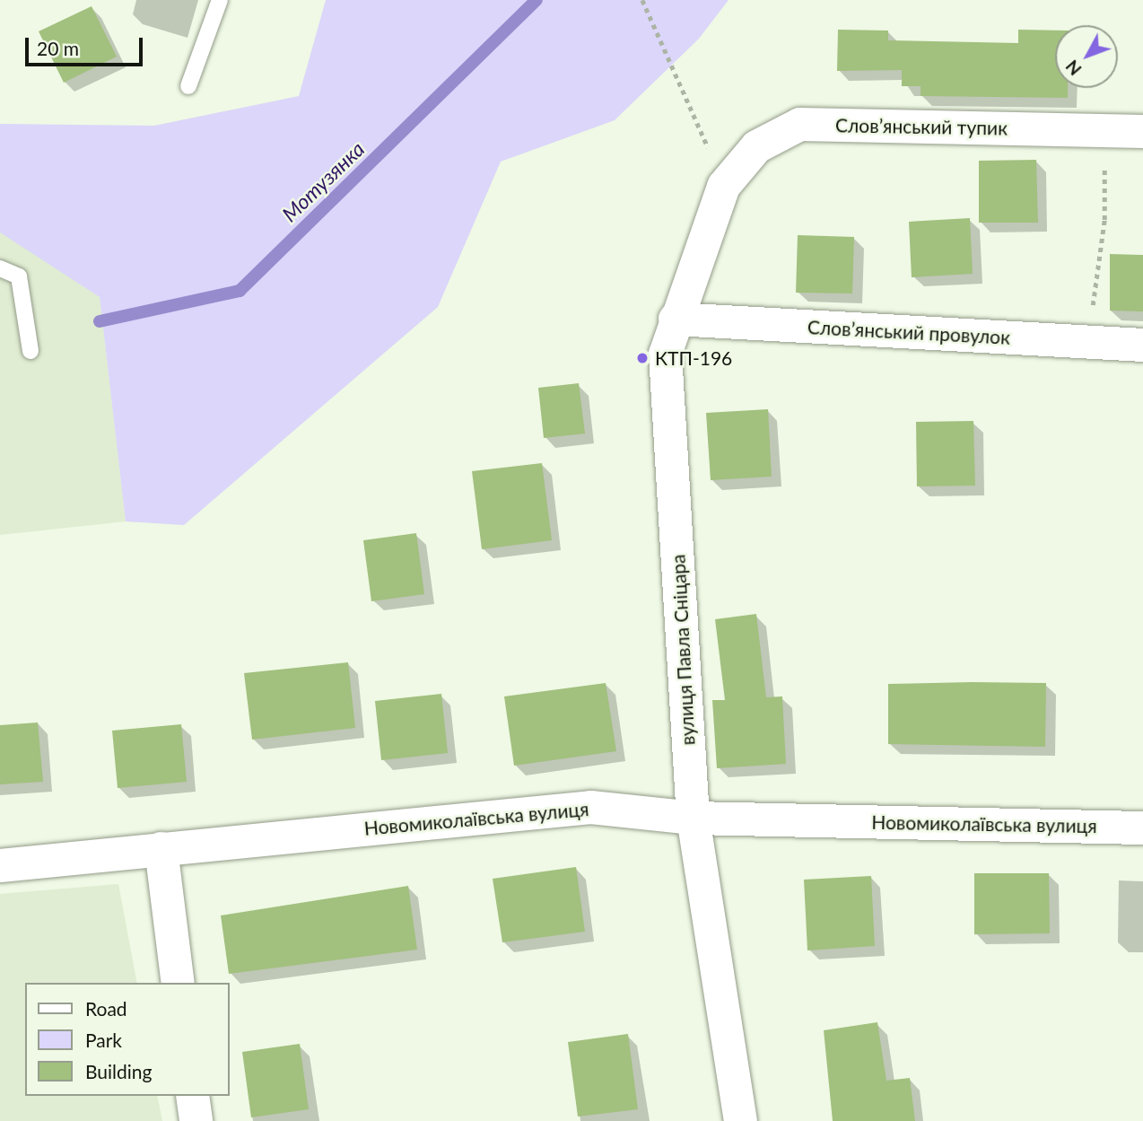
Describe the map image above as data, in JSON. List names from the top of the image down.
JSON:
{
  "streets": {
    "street": [
      "Словʼянський тупик",
      "Словʼянський провулок",
      "вулиця Павла Сніцара",
      "Новомиколаївська вулиця"
    ]
  },
  "crossings": [
    ["Словʼянський тупик", "вулиця Павла Сніцара"],
    ["Словʼянський провулок", "вулиця Павла Сніцара"],
    ["вулиця Павла Сніцара", "Новомиколаївська вулиця"]
  ],
  "water": ["Мотузянка"],
  "places": ["КТП-196"],
  "legend": ["Road", "Park", "Building"],
  "scale_bar": "20 m",
  "north": "bottom left"
}
